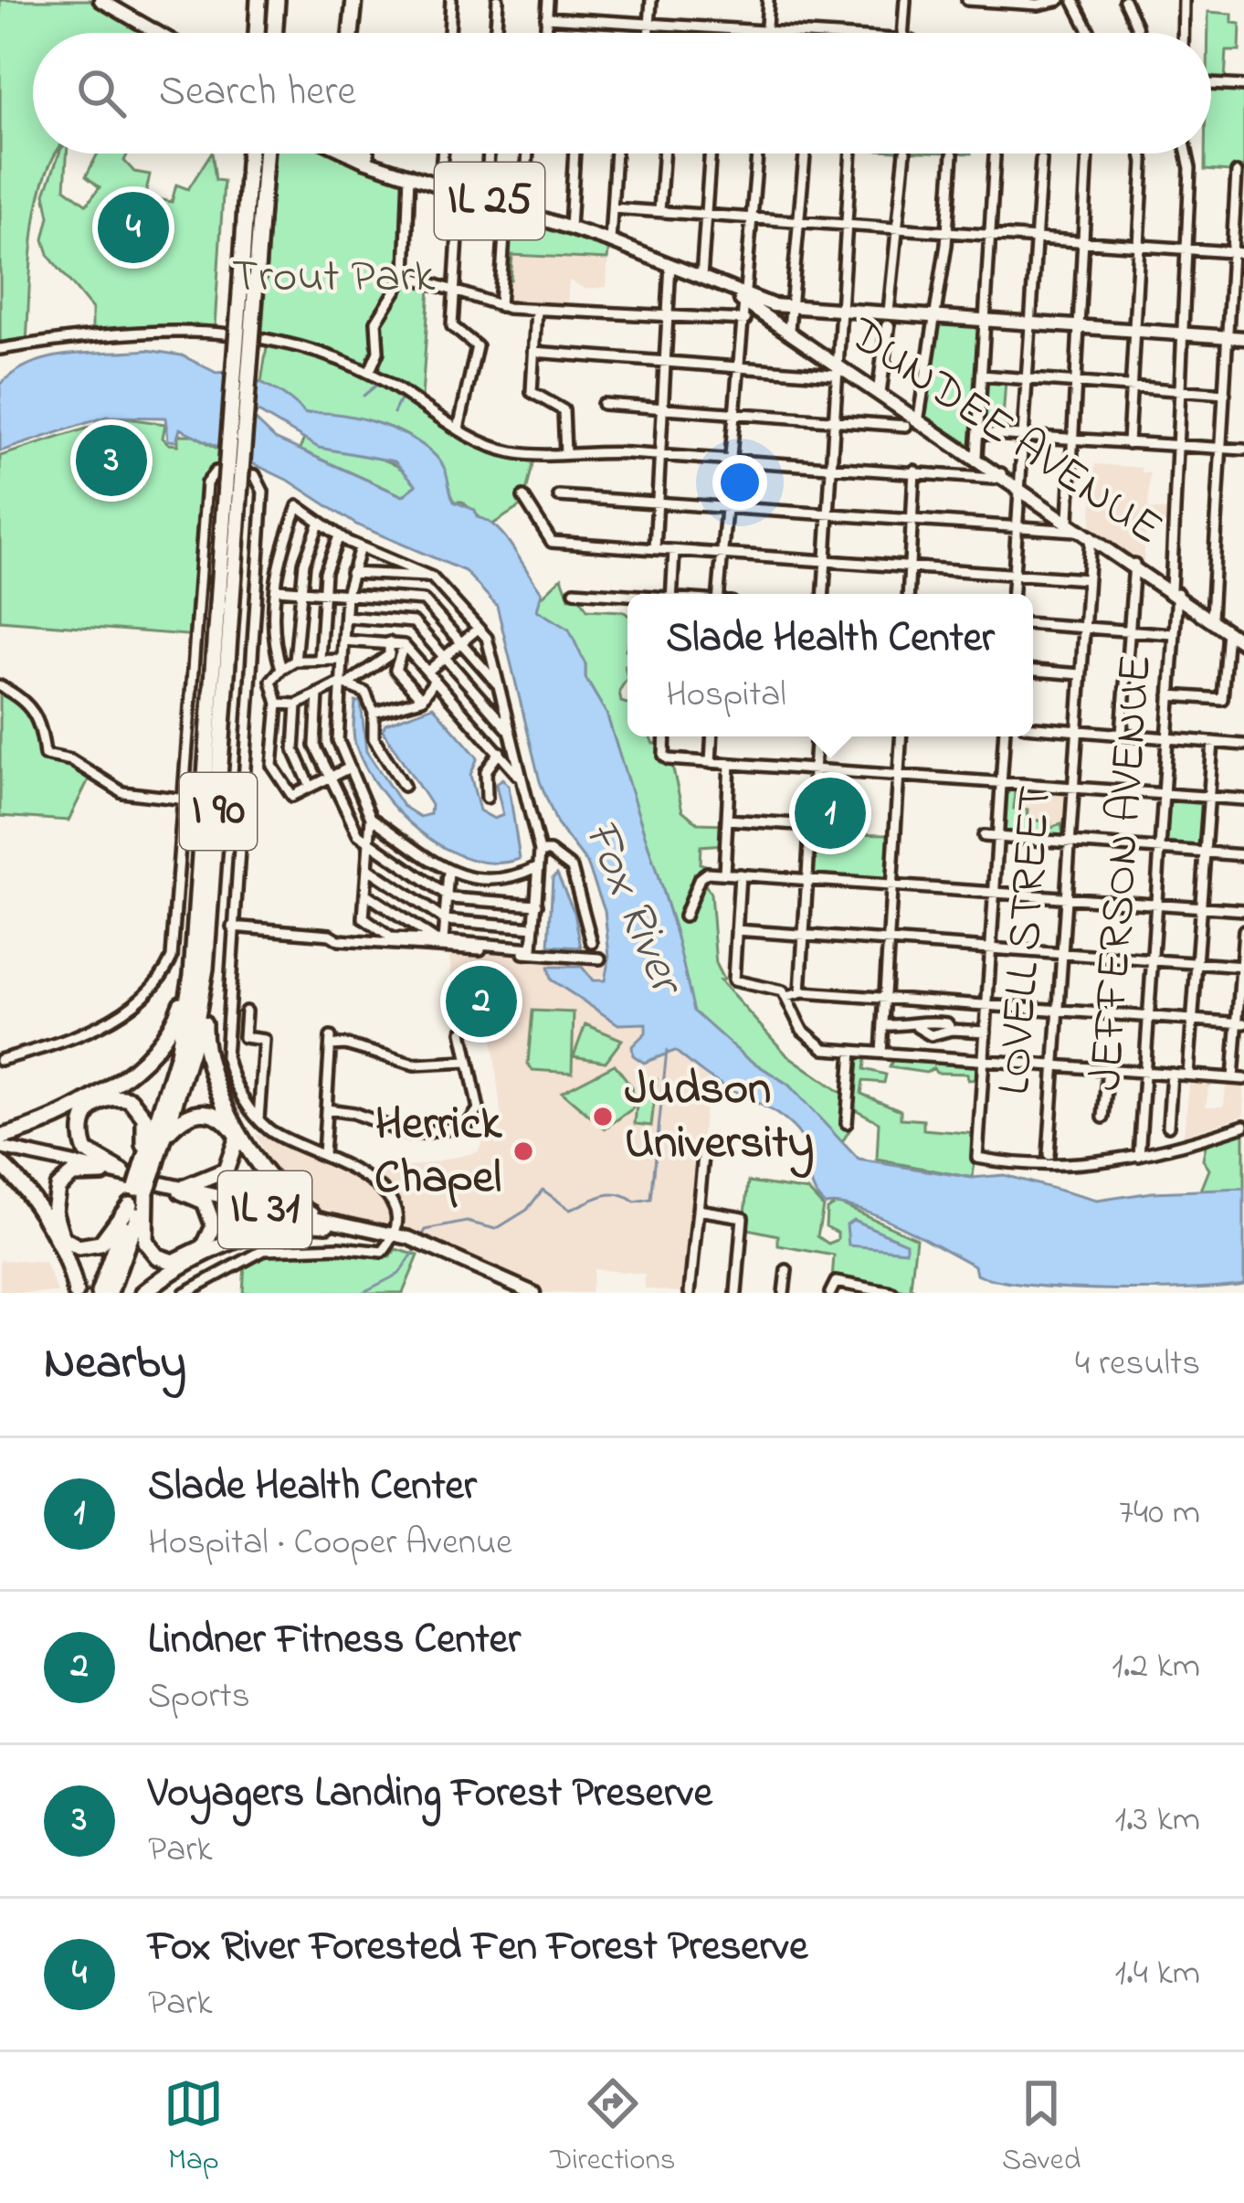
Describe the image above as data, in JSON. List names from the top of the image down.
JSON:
{
  "streets": {
    "highway": ["I 90"],
    "main road": ["IL 25", "DUNDEE AVENUE", "IL 31"],
    "street": ["JEFFERSON AVENUE", "LOVELL STREET"]
  },
  "crossings": [
    ["DUNDEE AVENUE", "JEFFERSON AVENUE"],
    ["DUNDEE AVENUE", "LOVELL STREET"]
  ],
  "water": ["Fox River"],
  "parks": ["Trout Park"],
  "places": ["Judson University", "Herrick Chapel"],
  "page": {
    "search": "Search here",
    "pins": [
      "4",
      "3",
      "1",
      "2"
    ],
    "popup": ["Slade Health Center", "Hospital"],
    "heading": ["Nearby", "4 results"],
    "list": [
      {
        "mark": "1",
        "name": "Slade Health Center",
        "note": "Hospital · Cooper Avenue",
        "value": "740 m"
      },
      {
        "mark": "2",
        "name": "Lindner Fitness Center",
        "note": "Sports",
        "value": "1.2 km"
      },
      {
        "mark": "3",
        "name": "Voyagers Landing Forest Preserve",
        "note": "Park",
        "value": "1.3 km"
      },
      {
        "mark": "4",
        "name": "Fox River Forested Fen Forest Preserve",
        "note": "Park",
        "value": "1.4 km"
      }
    ],
    "nav": ["Map", "Directions", "Saved"]
  }
}
